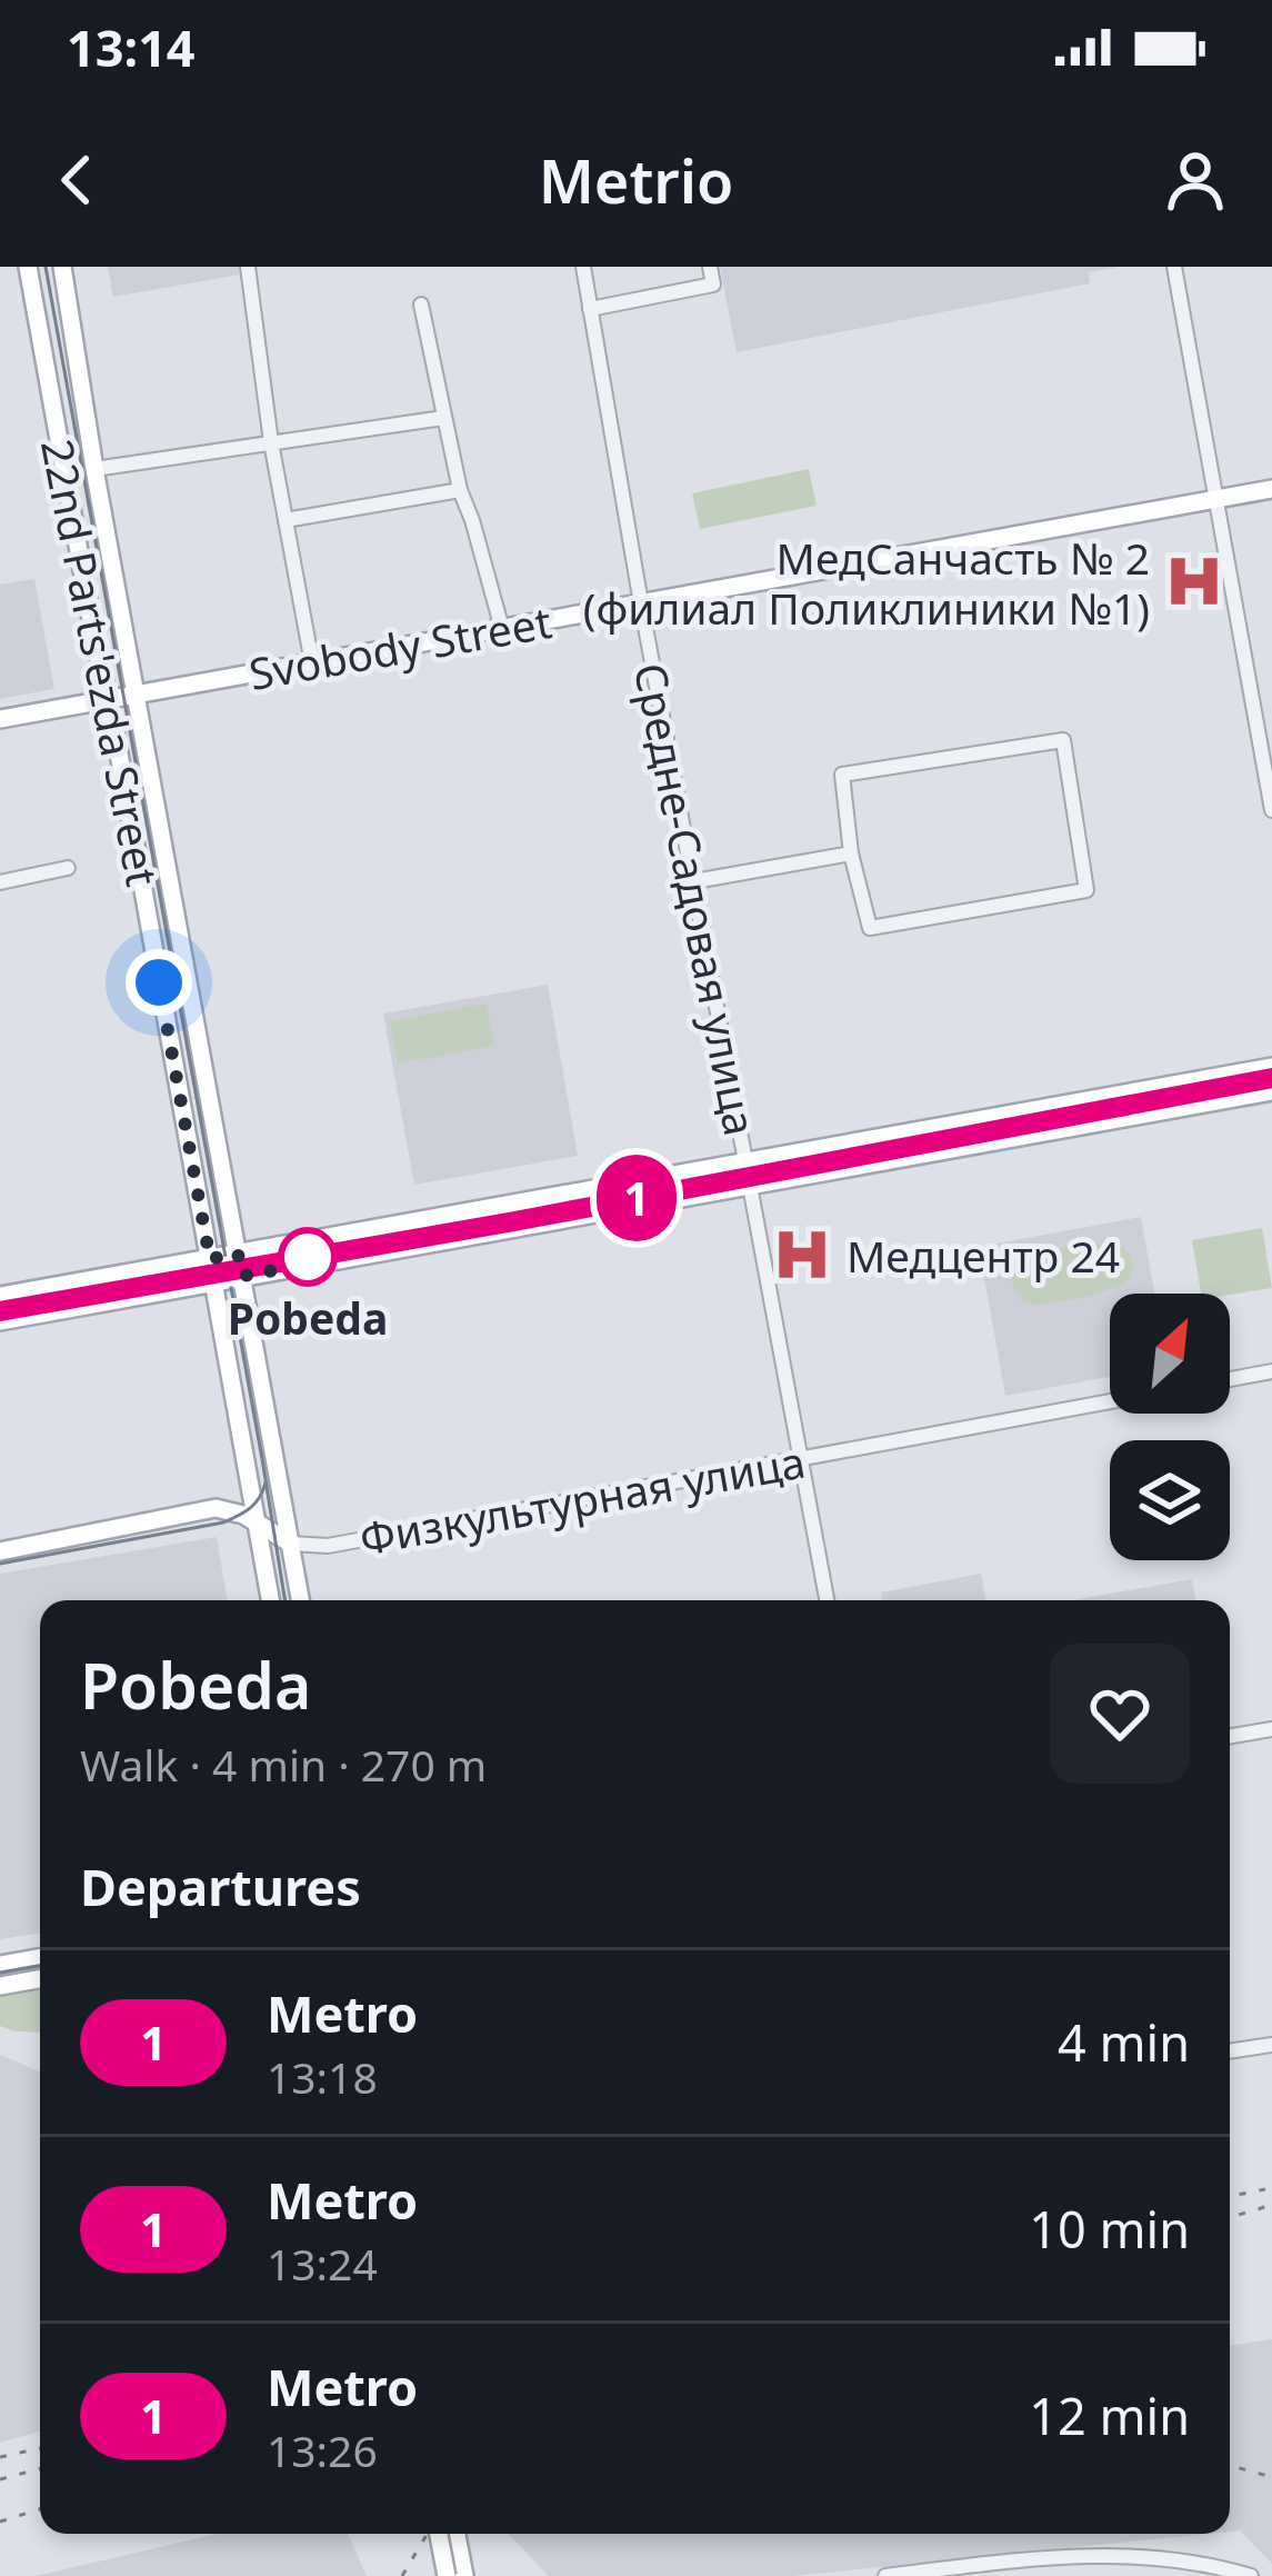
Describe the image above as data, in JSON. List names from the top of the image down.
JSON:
{
  "streets": {
    "main road": ["Svobody Street", "22nd Parts'ezda Street", "Средне-Садовая улица"],
    "street": ["Физкультурная улица"]
  },
  "crossings": [
    ["Svobody Street", "22nd Parts'ezda Street"],
    ["Svobody Street", "Средне-Садовая улица"],
    ["22nd Parts'ezda Street", "Физкультурная улица"],
    ["Средне-Садовая улица", "Физкультурная улица"]
  ],
  "places": {
    "hospital": ["МедСанчасть № 2 (филиал Поликлиники №1)", "Медцентр 24"],
    "other": ["Pobeda"]
  },
  "lines": ["metro line 1"],
  "north": "top right",
  "page": {
    "status": "13:14",
    "header": "Metrio",
    "on_map": "1",
    "heading": [
      ["Pobeda", "Walk · 4 min · 270 m"],
      "Departures"
    ],
    "list": [
      {
        "mark": "1",
        "name": "Metro",
        "note": "13:18",
        "value": "4 min"
      },
      {
        "mark": "1",
        "name": "Metro",
        "note": "13:24",
        "value": "10 min"
      },
      {
        "mark": "1",
        "name": "Metro",
        "note": "13:26",
        "value": "12 min"
      }
    ]
  }
}
